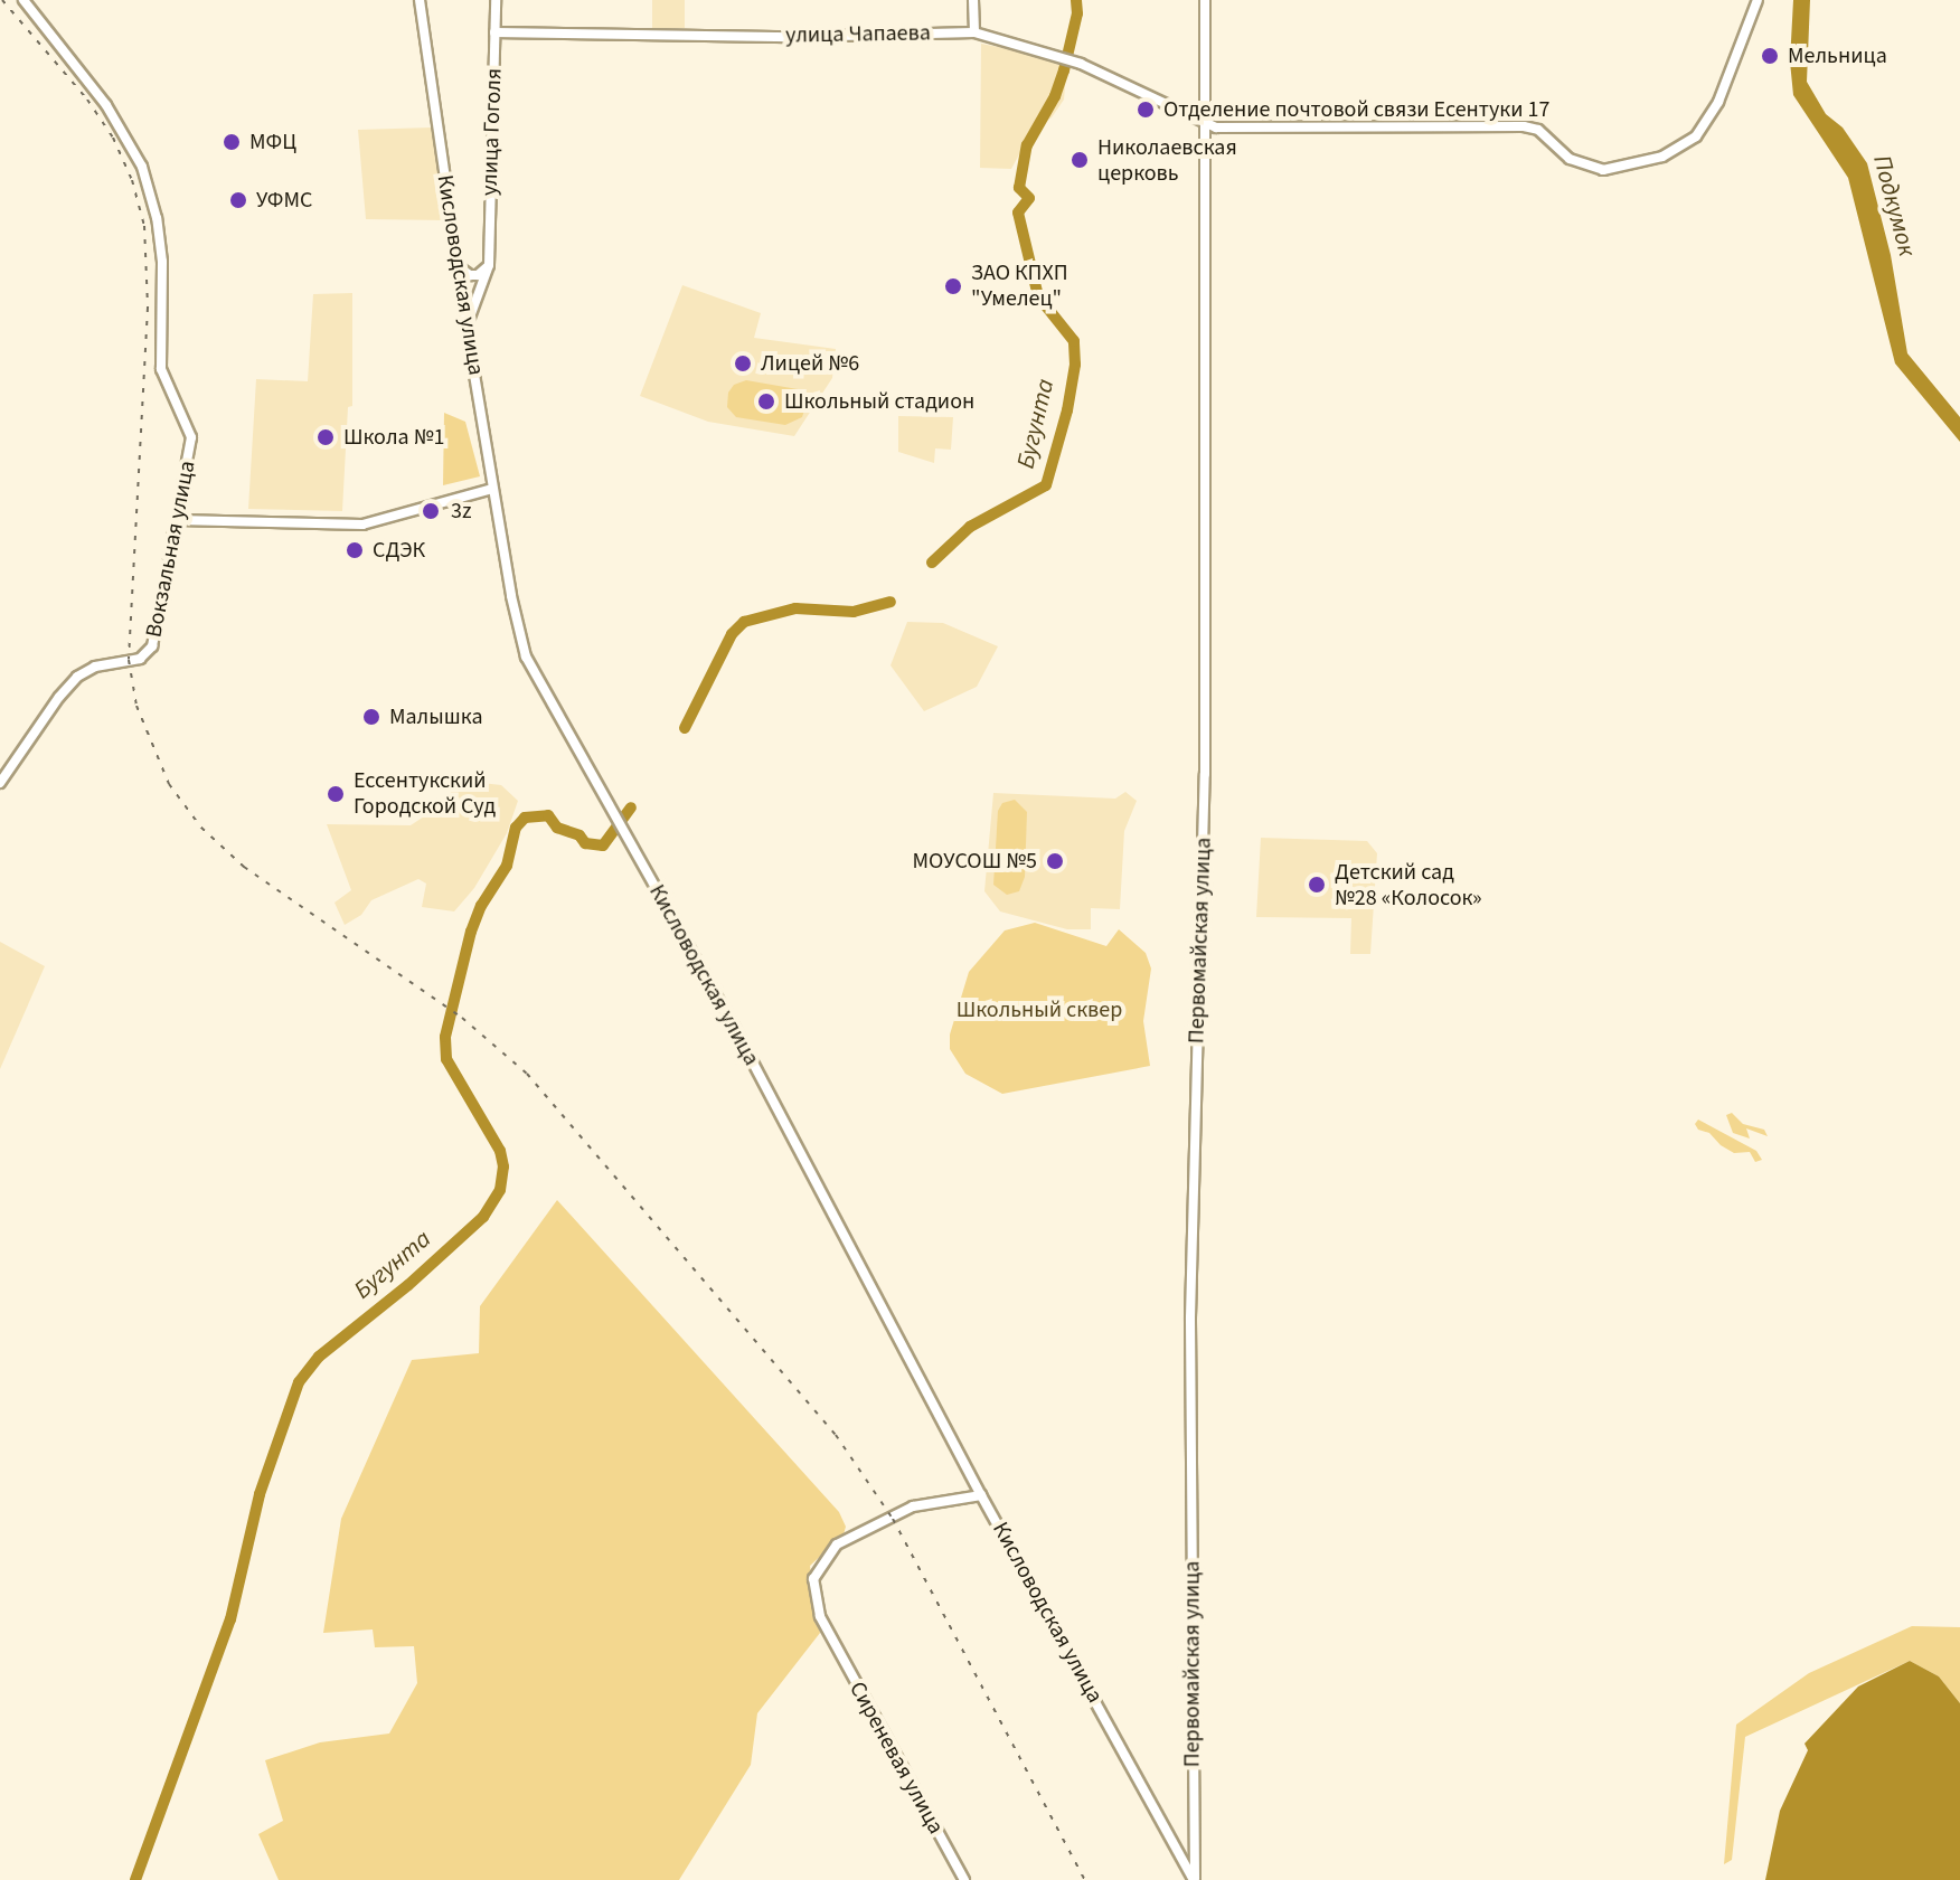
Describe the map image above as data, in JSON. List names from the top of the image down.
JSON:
{
  "streets": {
    "street": [
      "улица Чапаева",
      "улица Гоголя",
      "Кисловодская улица",
      "Вокзальная улица",
      "Первомайская улица",
      "Сиреневая улица"
    ]
  },
  "crossings": [
    ["улица Чапаева", "улица Гоголя"],
    ["улица Чапаева", "Первомайская улица"],
    ["улица Гоголя", "Кисловодская улица"],
    ["Кисловодская улица", "Первомайская улица"],
    ["Кисловодская улица", "Сиреневая улица"]
  ],
  "water": ["Подкумок", "Бугунта"],
  "parks": ["Школьный сквер"],
  "places": [
    "Мельница",
    "Отделение почтовой связи Есентуки 17",
    "МФЦ",
    "Николаевская церковь",
    "УФМС",
    "ЗАО КПХП \"Умелец\"",
    "Лицей №6",
    "Школьный стадион",
    "Школа №1",
    "3z",
    "СДЭК",
    "Малышка",
    "Ессентукский Городской Суд",
    "МОУСОШ №5",
    "Детский сад №28 «Колосок»"
  ]
}
